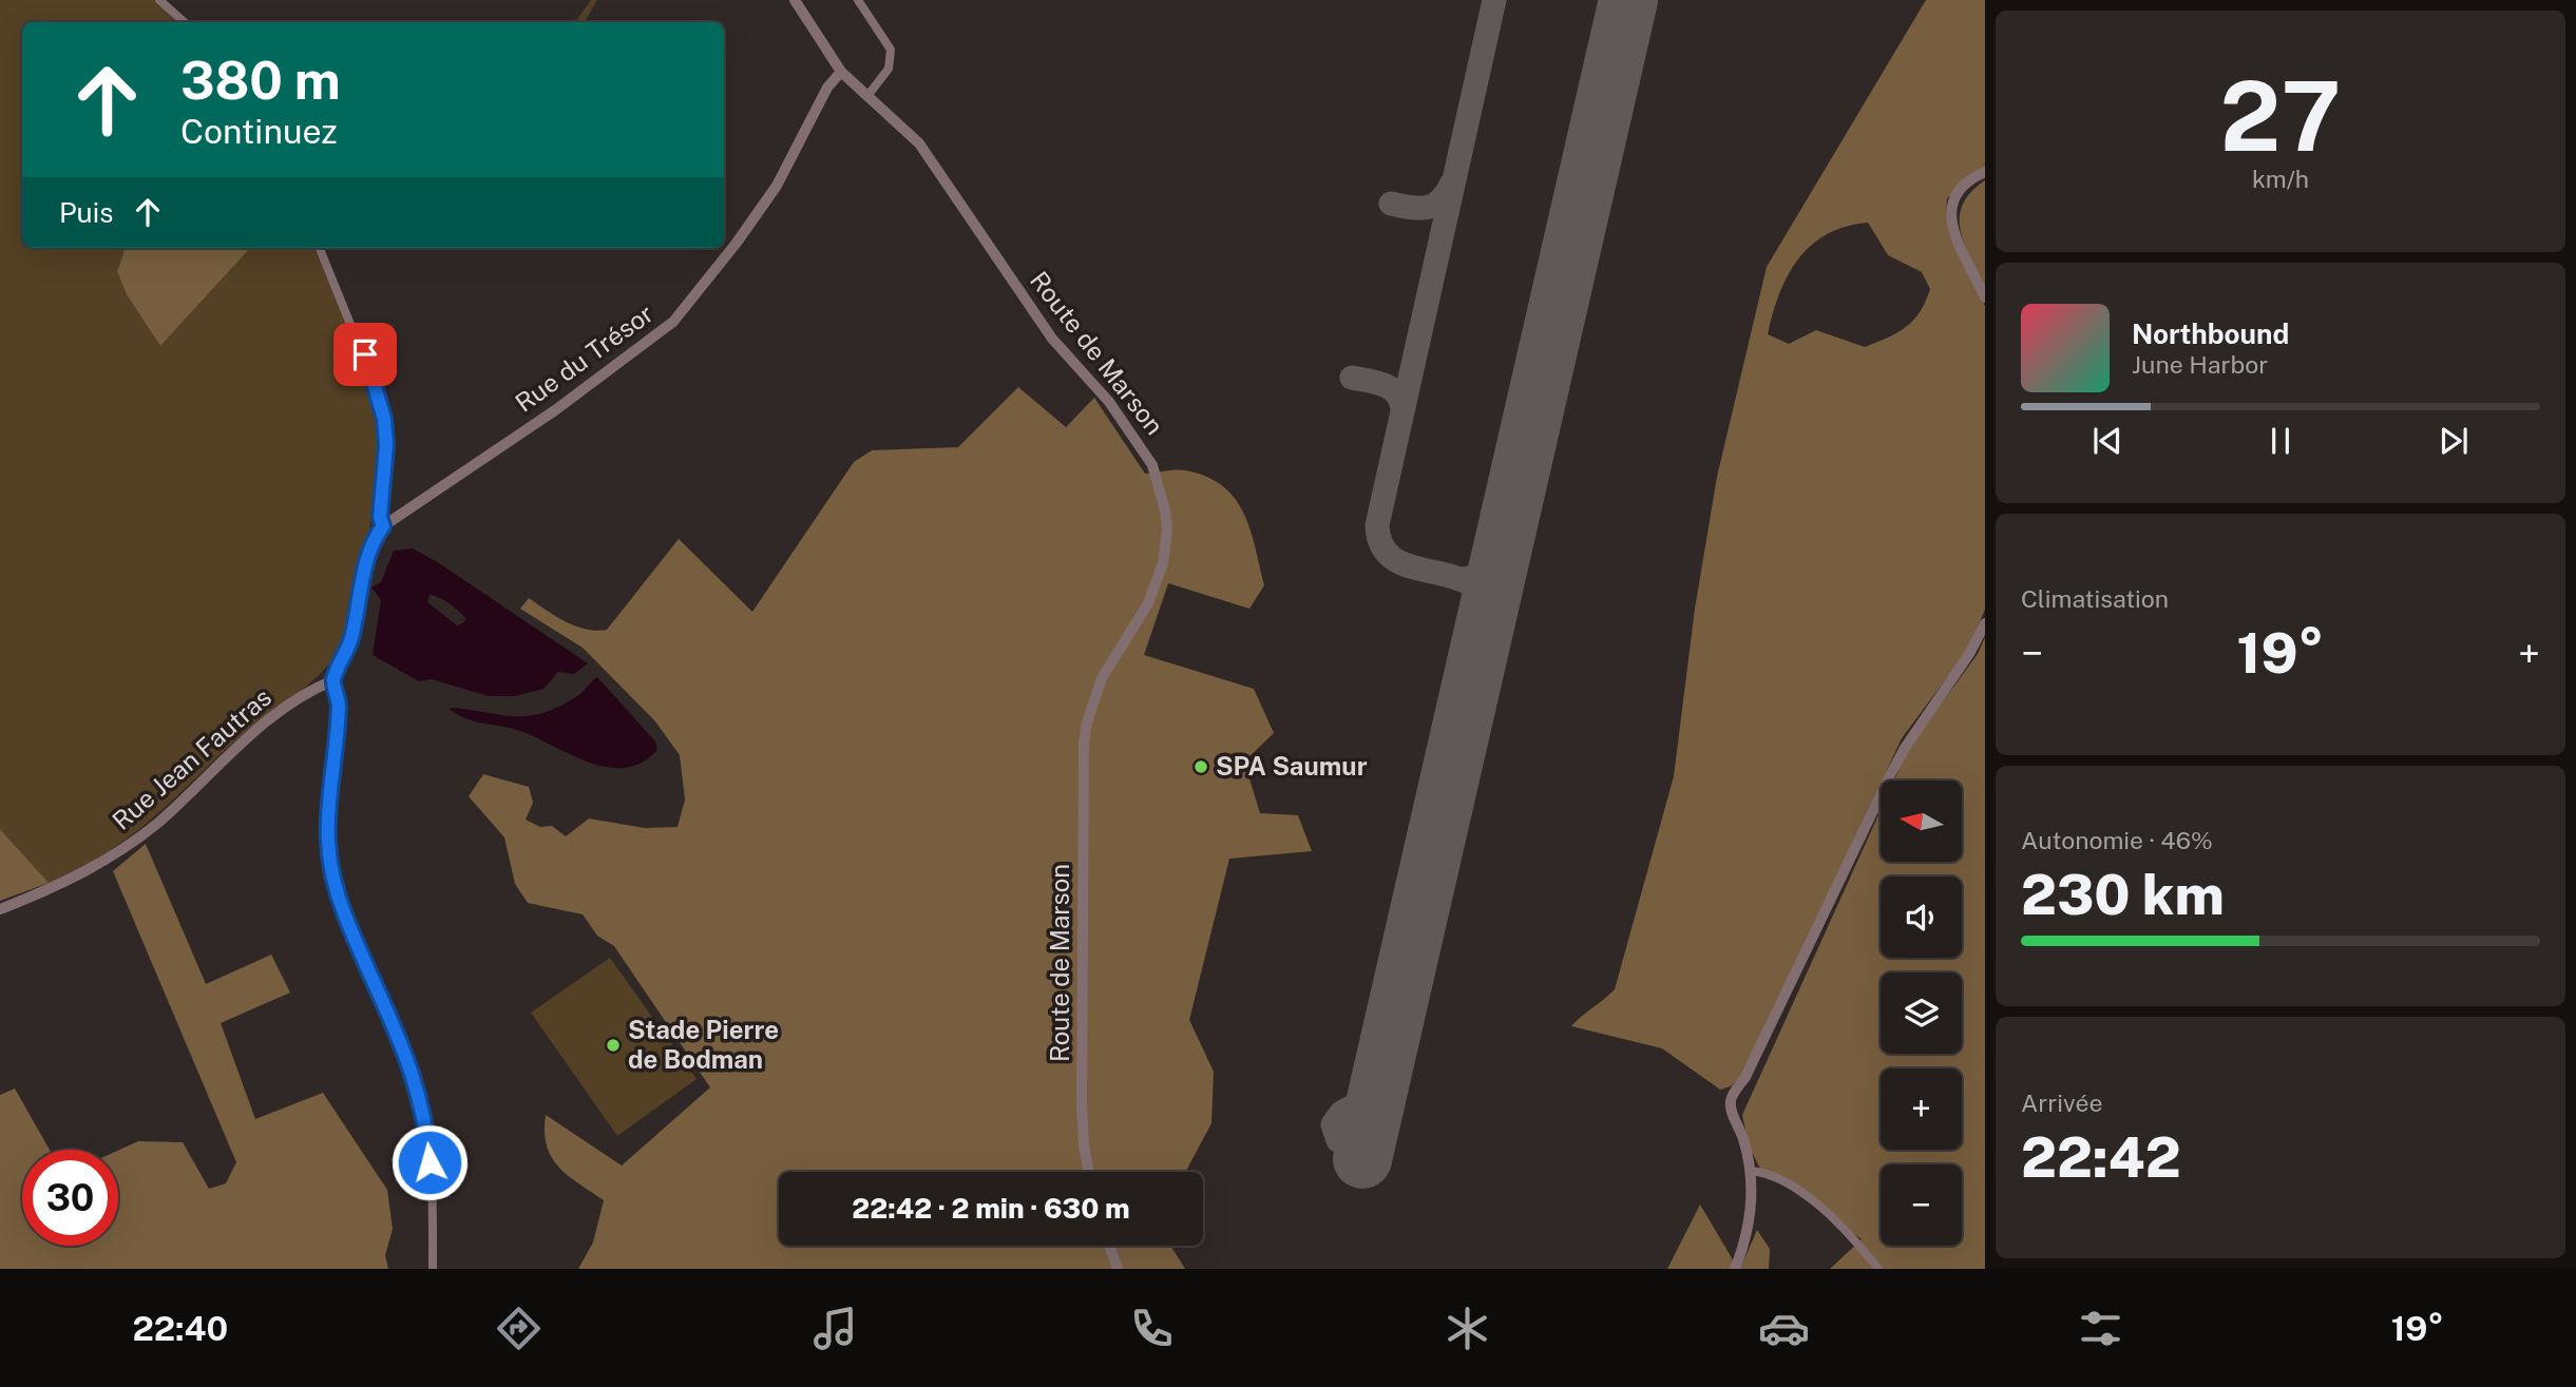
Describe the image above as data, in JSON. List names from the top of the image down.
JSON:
{
  "streets": {
    "street": ["Route de Marson", "Rue du Trésor", "Rue Jean Fautras"]
  },
  "crossings": [
    ["Route de Marson", "Rue du Trésor"]
  ],
  "places": ["SPA Saumur", "Stade Pierre de Bodman"],
  "north": "left",
  "page": {
    "tile": [
      ["27", "km/h"],
      "Climatisation",
      ["Autonomie · 46%", "230 km"],
      ["Arrivée", "22:42"]
    ],
    "turn": ["380 m", "Continuez"],
    "then": "Puis",
    "song": ["Northbound", "June Harbor"],
    "heat": ["−", "19°", "+"],
    "map_buttons": ["+", "−"],
    "limit": "30",
    "trip": "22:42 · 2 min · 630 m",
    "tabs": ["22:40", "19°"]
  }
}
